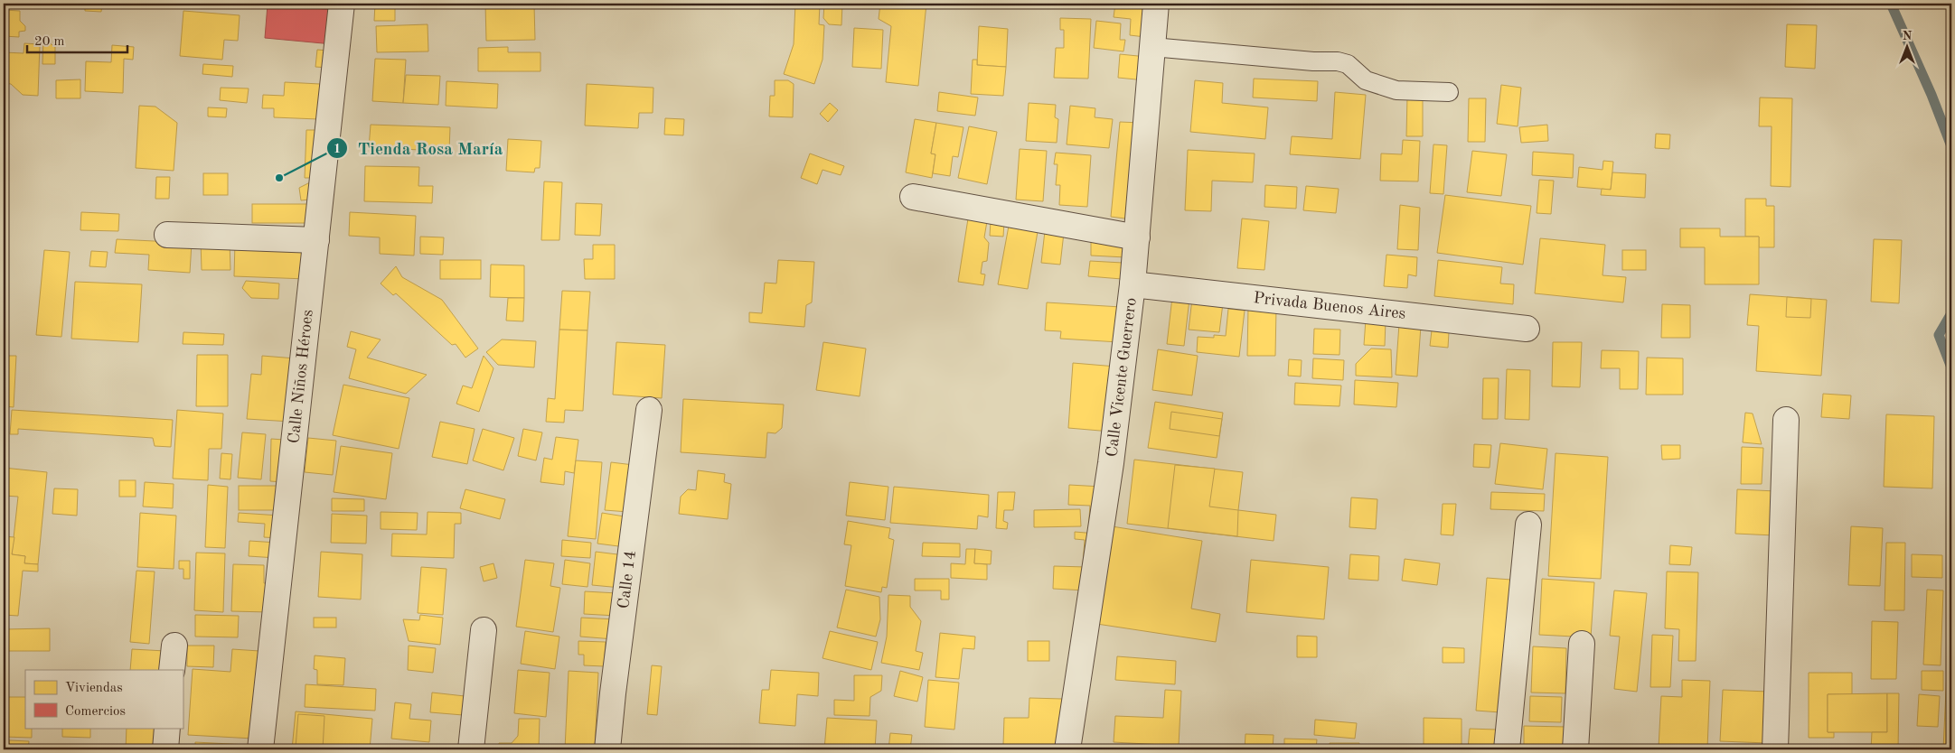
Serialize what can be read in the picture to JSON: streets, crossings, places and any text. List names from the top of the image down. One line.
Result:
{"streets":{"street":["Privada Buenos Aires","Calle Niños Héroes","Calle Vicente Guerrero","Calle 14"]},"crossings":[["Privada Buenos Aires","Calle Vicente Guerrero"]],"places":["Tienda Rosa María"],"legend":["Viviendas","Comercios"],"scale_bar":"20 m","north":"top"}
